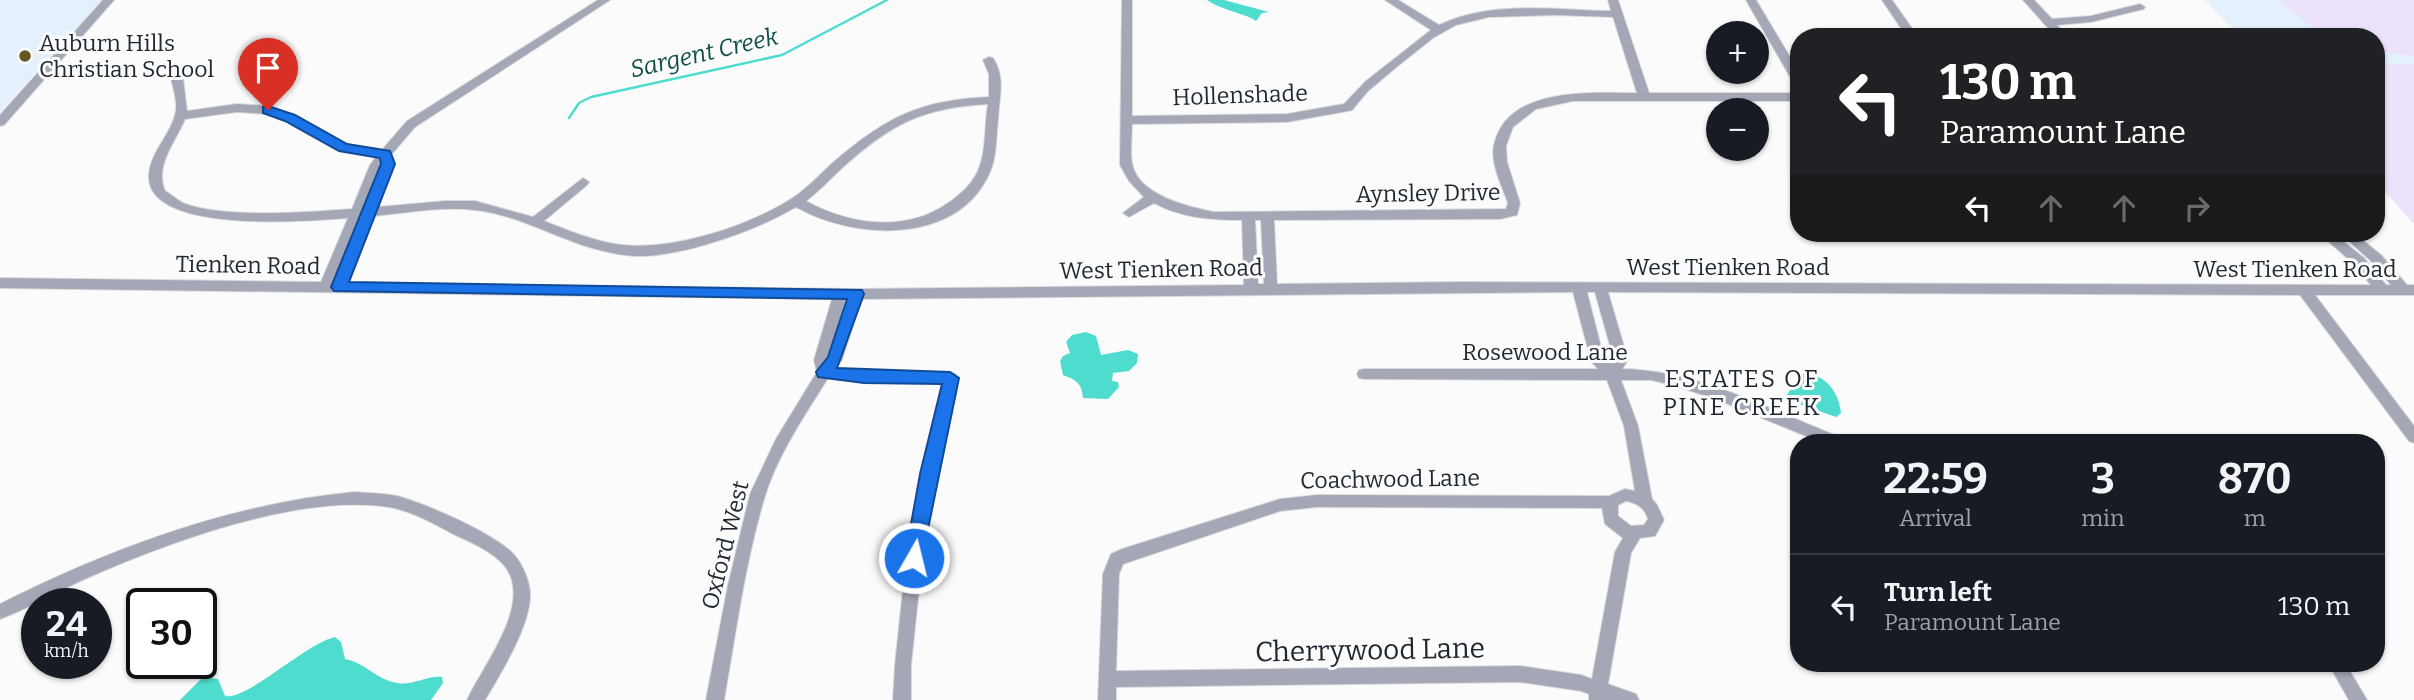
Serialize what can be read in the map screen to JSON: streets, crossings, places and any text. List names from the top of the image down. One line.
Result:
{"streets":{"street":["Hollenshade","Aynsley Drive","Tienken Road","West Tienken Road","Rosewood Lane","Coachwood Lane","Oxford West","Cherrywood Lane"]},"crossings":[["Tienken Road","West Tienken Road"],["Tienken Road","Oxford West"],["Coachwood Lane","Cherrywood Lane"]],"districts":["ESTATES OF PINE CREEK"],"water":["Sargent Creek"],"places":["Auburn Hills Christian School"],"page":{"map_buttons":["+","−"],"turn":["130 m","Paramount Lane"],"eta":["22:59","Arrival","3","min","870","m"],"list":[{"name":"Turn left","note":"Paramount Lane","value":"130 m"}],"speed":"24 km/h","limit":"30"}}
